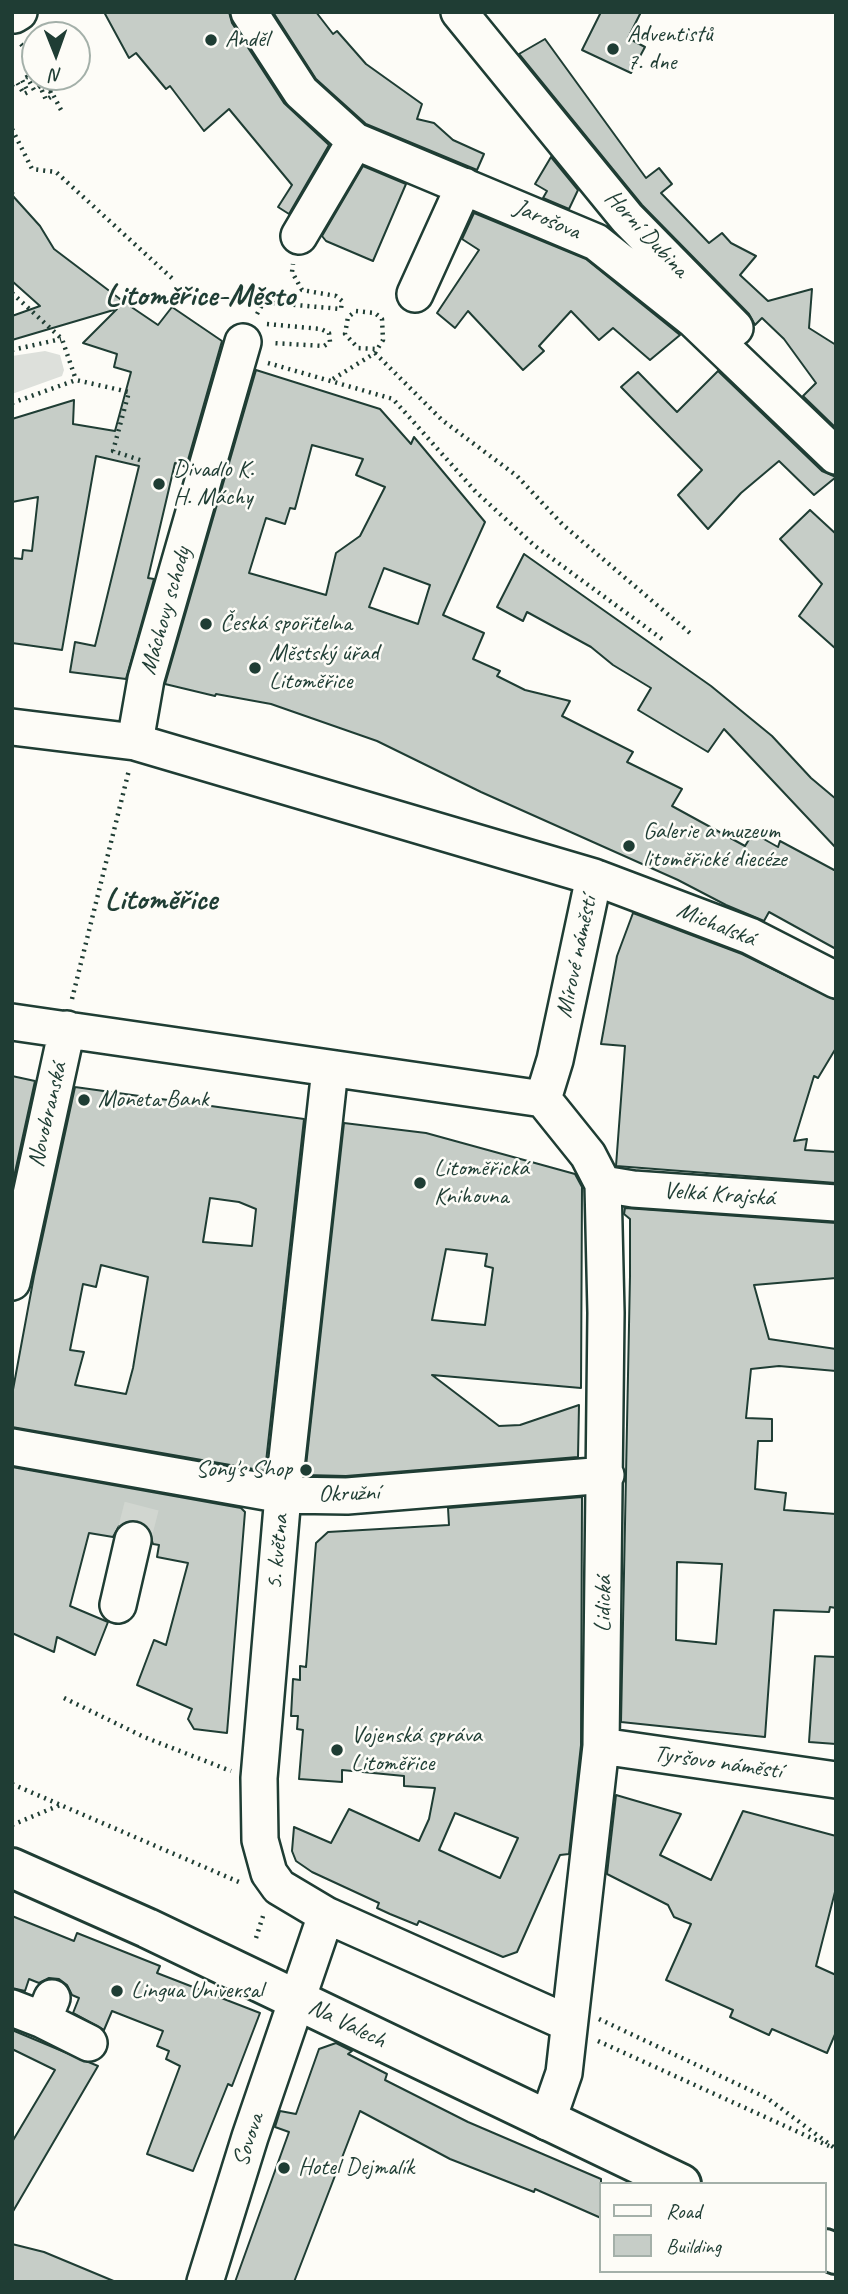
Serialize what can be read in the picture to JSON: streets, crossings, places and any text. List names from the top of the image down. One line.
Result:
{"streets":{"main road":["Na Valech"],"street":["Jarošova","Horní Dubina","Máchovy schody","Michalská","Mírové náměstí","Novobranská","Velká Krajská","Okružní","5. května","Lidická","Tyršovo náměstí","Sovova"]},"crossings":[["Jarošova","Horní Dubina"],["Máchovy schody","Mírové náměstí"],["Michalská","Mírové náměstí"],["Mírové náměstí","Lidická"],["Velká Krajská","Lidická"],["Okružní","5. května"],["Okružní","Lidická"],["5. května","Lidická"],["Lidická","Tyršovo náměstí"],["Lidická","Na Valech"],["Na Valech","Sovova"]],"districts":["Litoměřice-Město","Litoměřice"],"places":["Anděl","Adventistů 7. dne","Divadlo K. H. Máchy","Česká spořitelna","Městský úřad Litoměřice","Galerie a muzeum litoměřické diecéze","Moneta Bank","Litoměřická Knihovna","Sony's Shop","Vojenská správa Litoměřice","Lingua Universal","Hotel Dejmalík"],"legend":["Road","Building"],"north":"bottom"}
